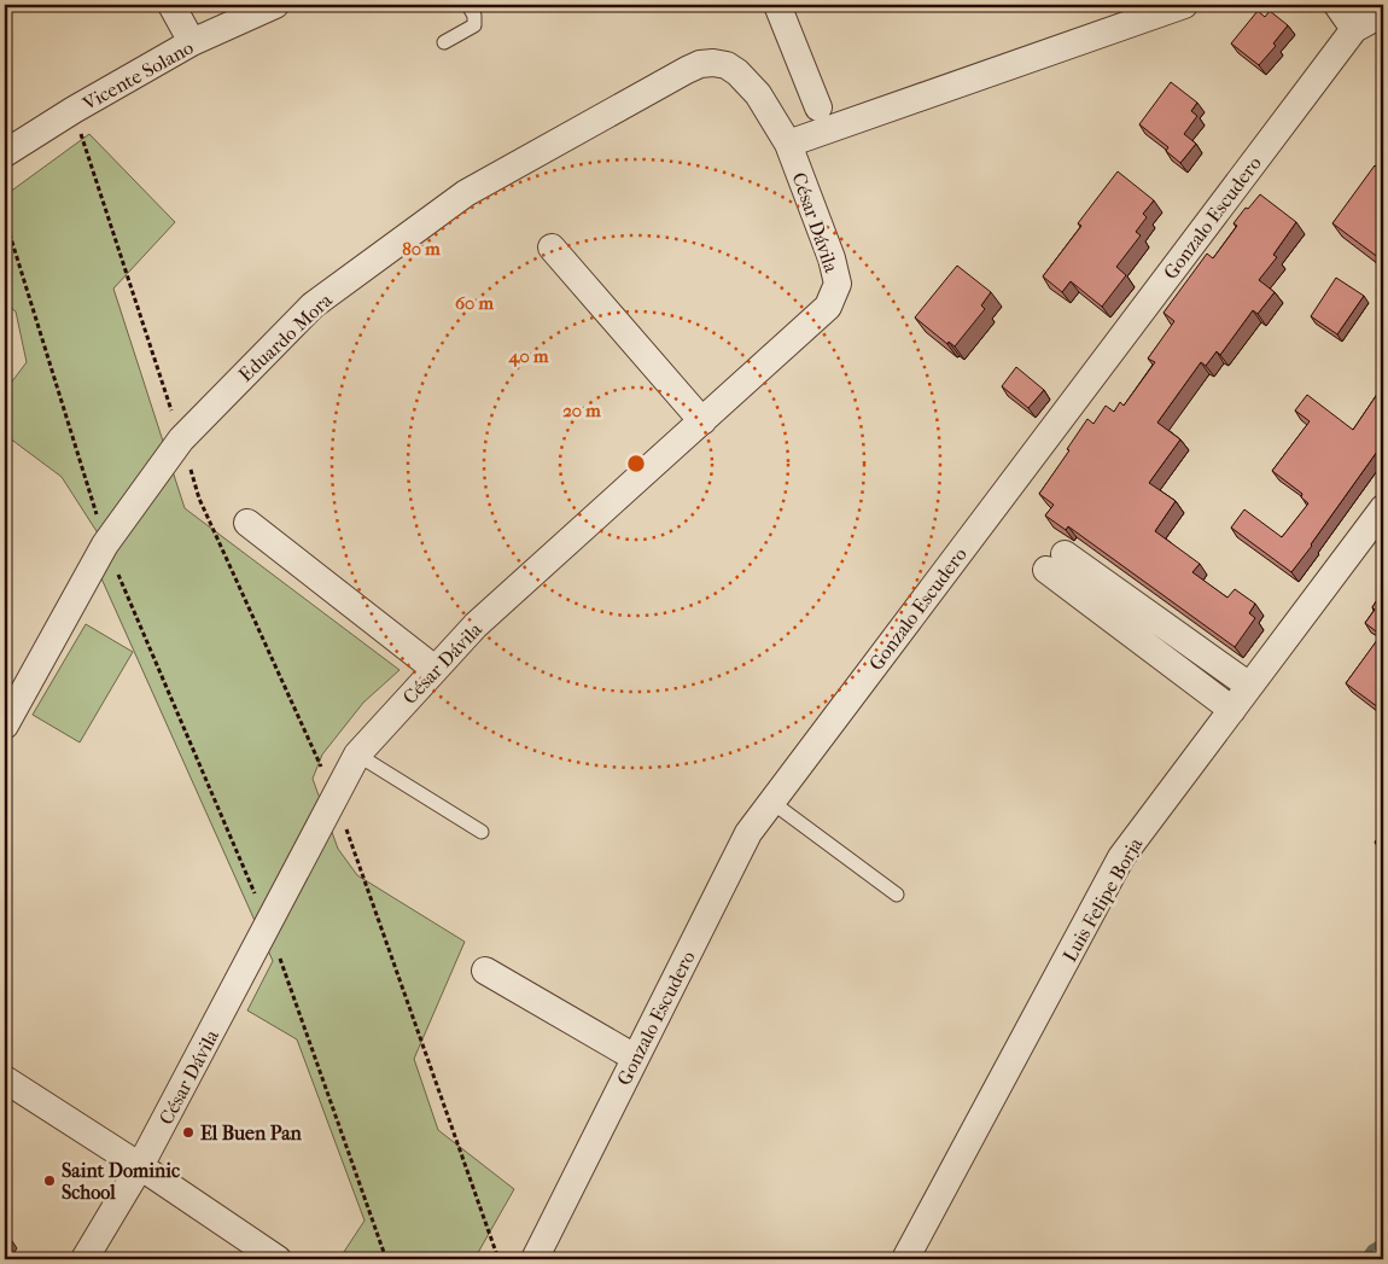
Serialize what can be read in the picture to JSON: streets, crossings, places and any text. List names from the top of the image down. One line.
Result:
{"streets":{"street":["Vicente Solano","Gonzalo Escudero","César Dávila","Eduardo Mora","Luis Felipe Borja"]},"crossings":[["César Dávila","Eduardo Mora"]],"places":["El Buen Pan","Saint Dominic School"],"rings":["80 m","60 m","40 m","20 m"]}
